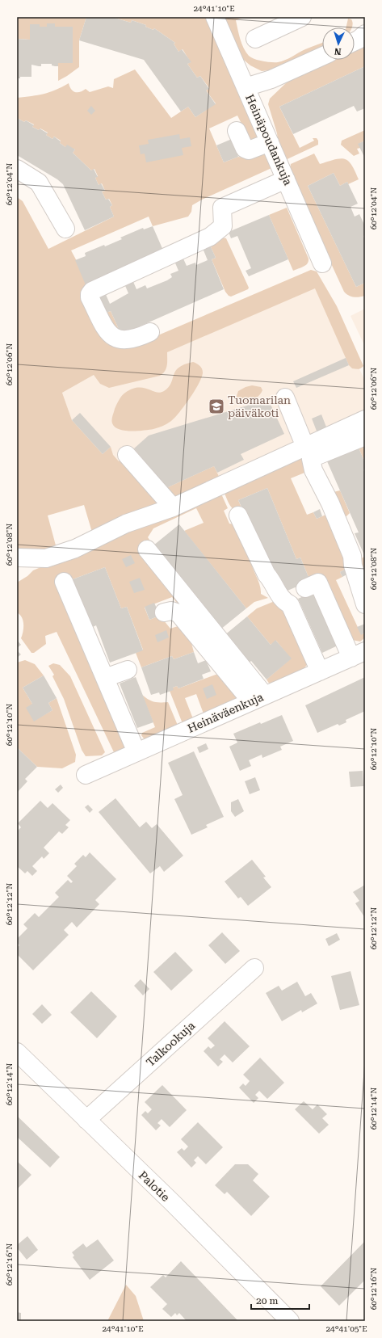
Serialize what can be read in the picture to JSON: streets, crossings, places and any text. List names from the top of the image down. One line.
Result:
{"streets":{"street":["Heinäpoudankuja","Heinäväenkuja","Talkookuja","Palotie"]},"crossings":[["Talkookuja","Palotie"]],"places":{"school or university":["Tuomarilan päiväkoti"]},"scale_bar":"20 m","north":"bottom","coordinates":["24°41'10\"E","60°12'04\"N","60°12'06\"N","60°12'08\"N","60°12'10\"N","60°12'12\"N","60°12'14\"N","60°12'16\"N","24°41'05\"E"]}
